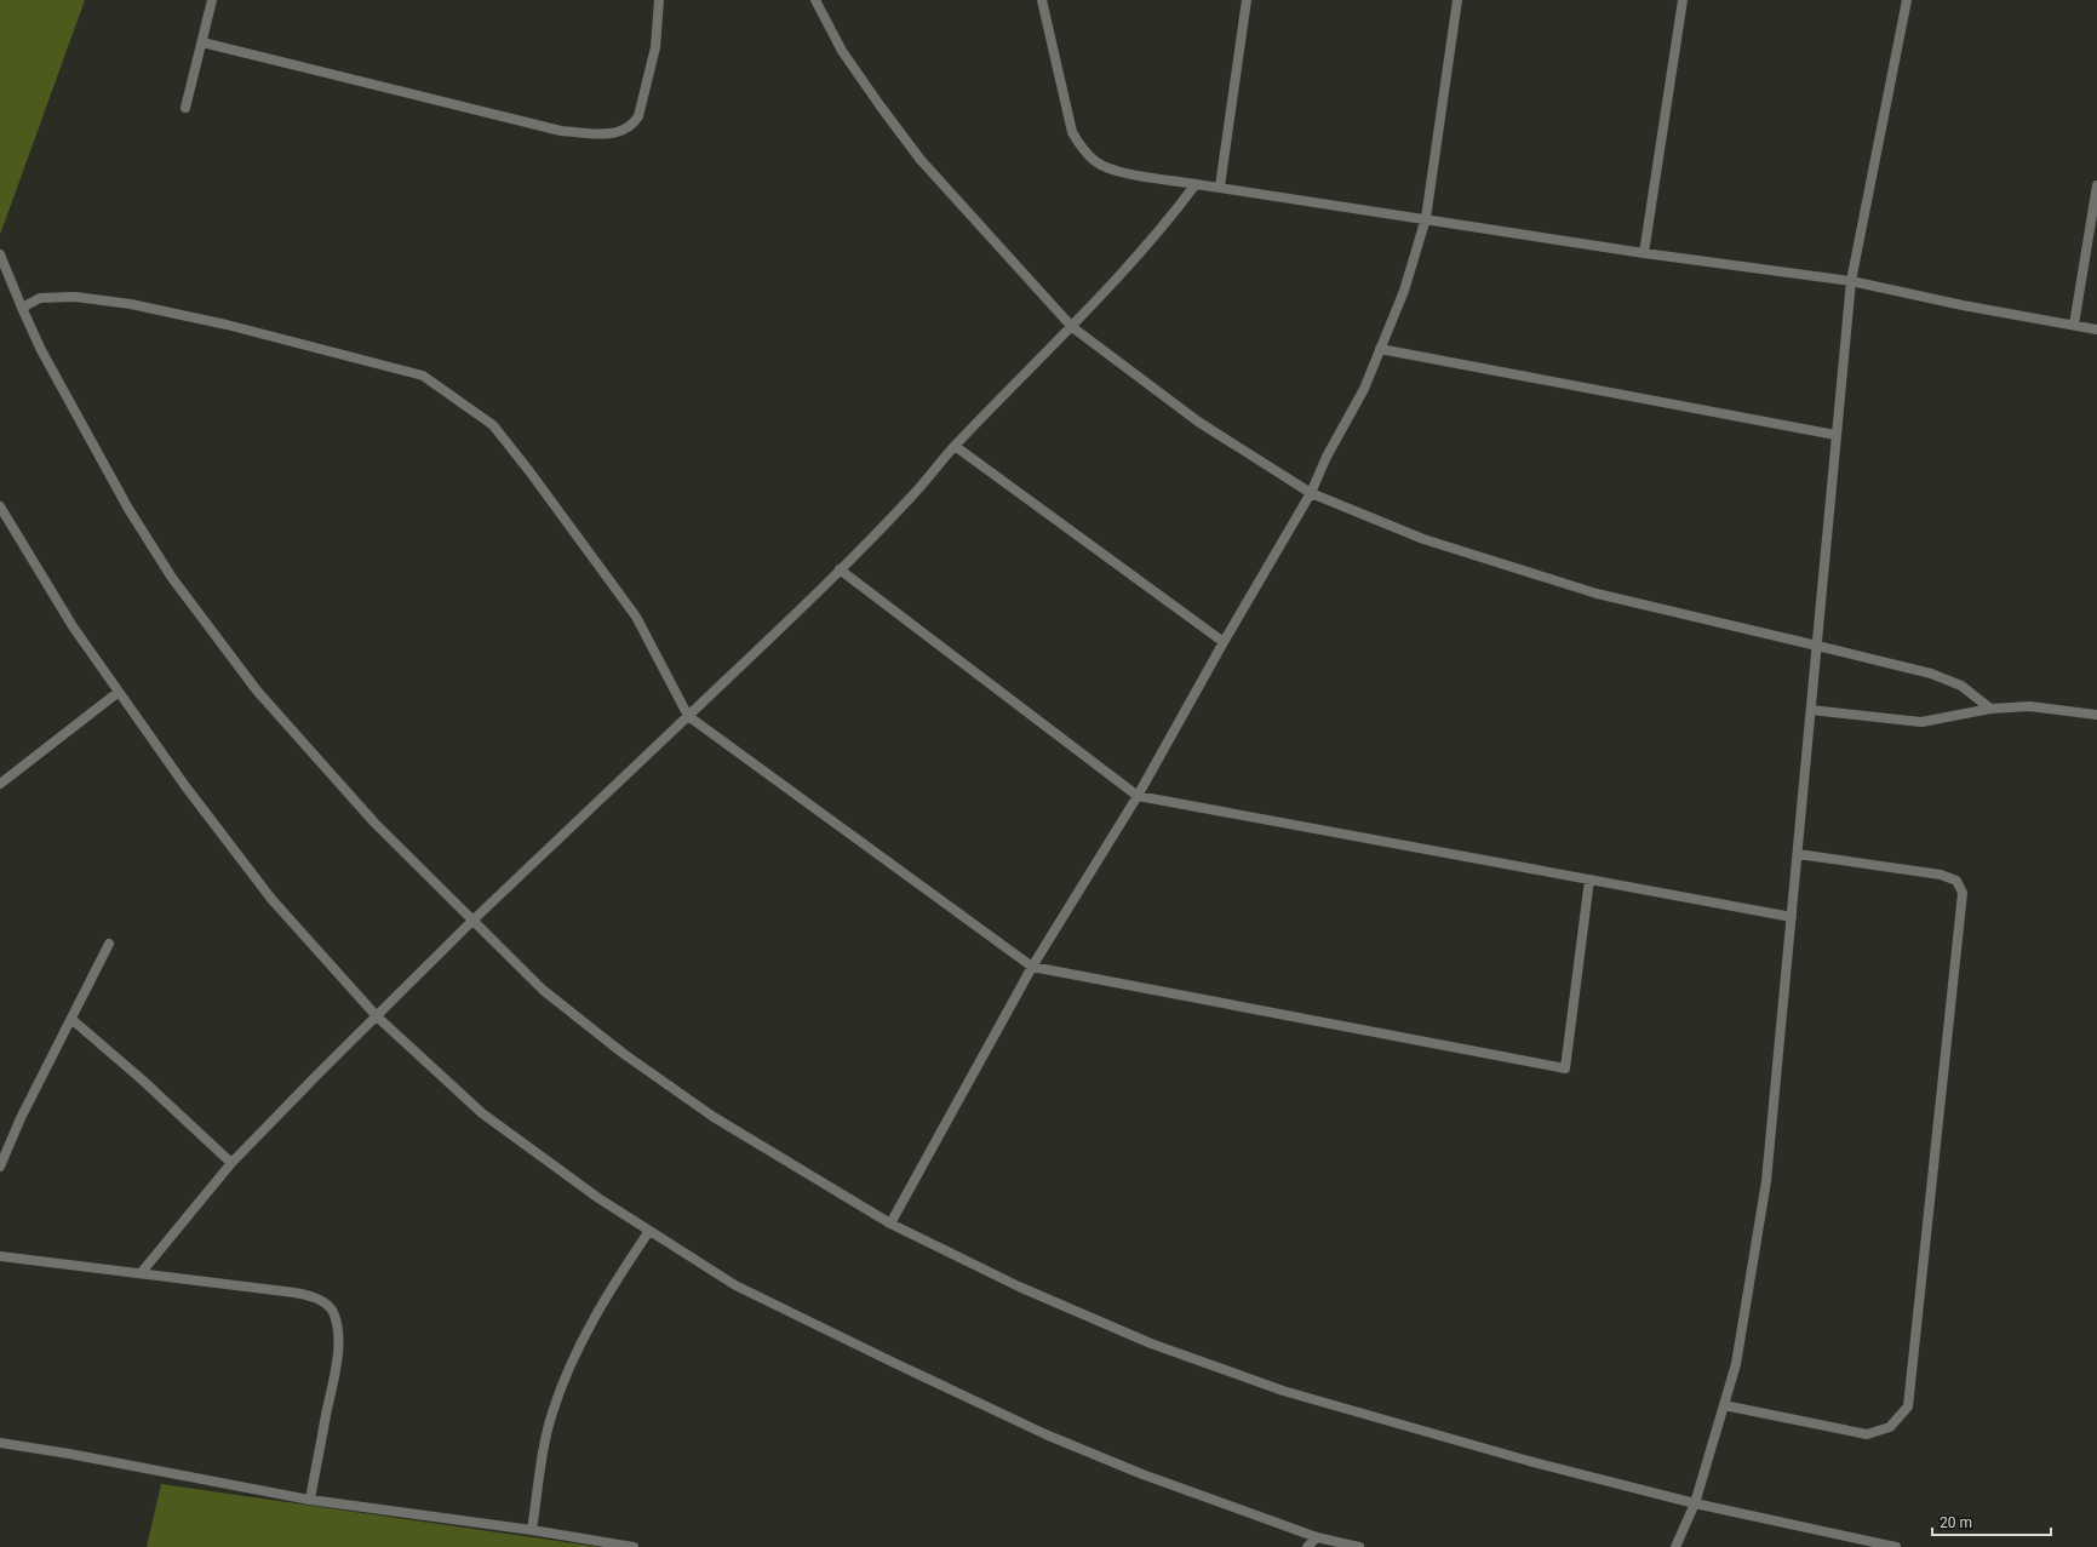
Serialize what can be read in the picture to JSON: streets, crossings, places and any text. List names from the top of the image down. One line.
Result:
{"scale_bar":"20 m"}
